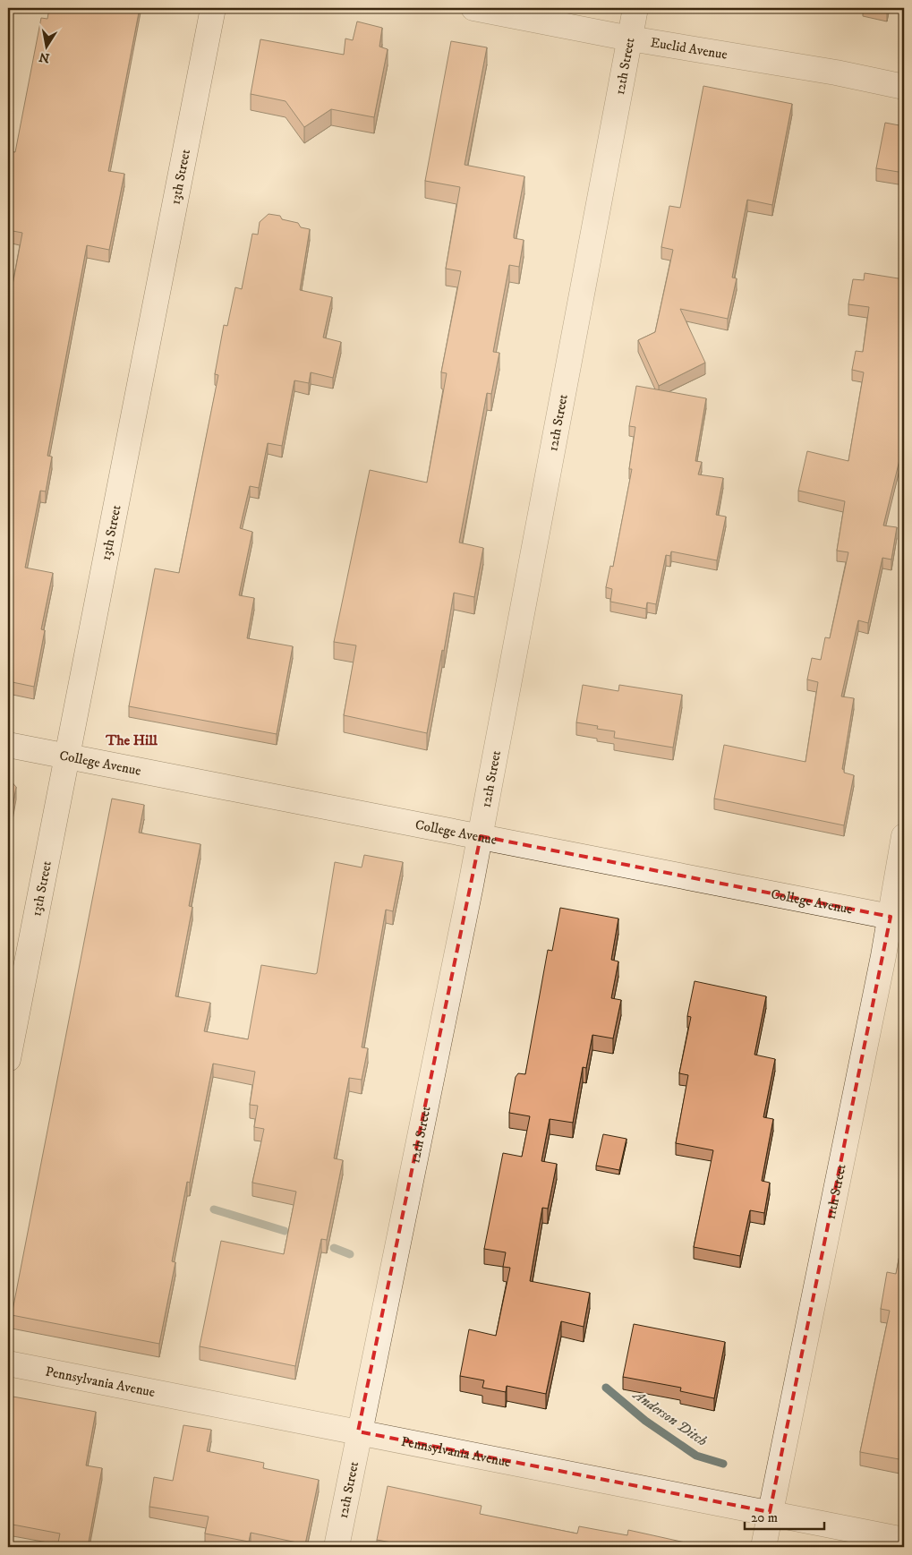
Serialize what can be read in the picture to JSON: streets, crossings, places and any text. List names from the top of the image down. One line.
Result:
{"streets":{"street":["Euclid Avenue","12th Street","13th Street","College Avenue","11th Street","Pennsylvania Avenue"]},"crossings":[["Euclid Avenue","12th Street"],["12th Street","College Avenue"],["12th Street","Pennsylvania Avenue"],["13th Street","College Avenue"],["College Avenue","11th Street"],["11th Street","Pennsylvania Avenue"]],"districts":["The Hill"],"water":["Anderson Ditch"],"scale_bar":"20 m","north":"bottom"}
